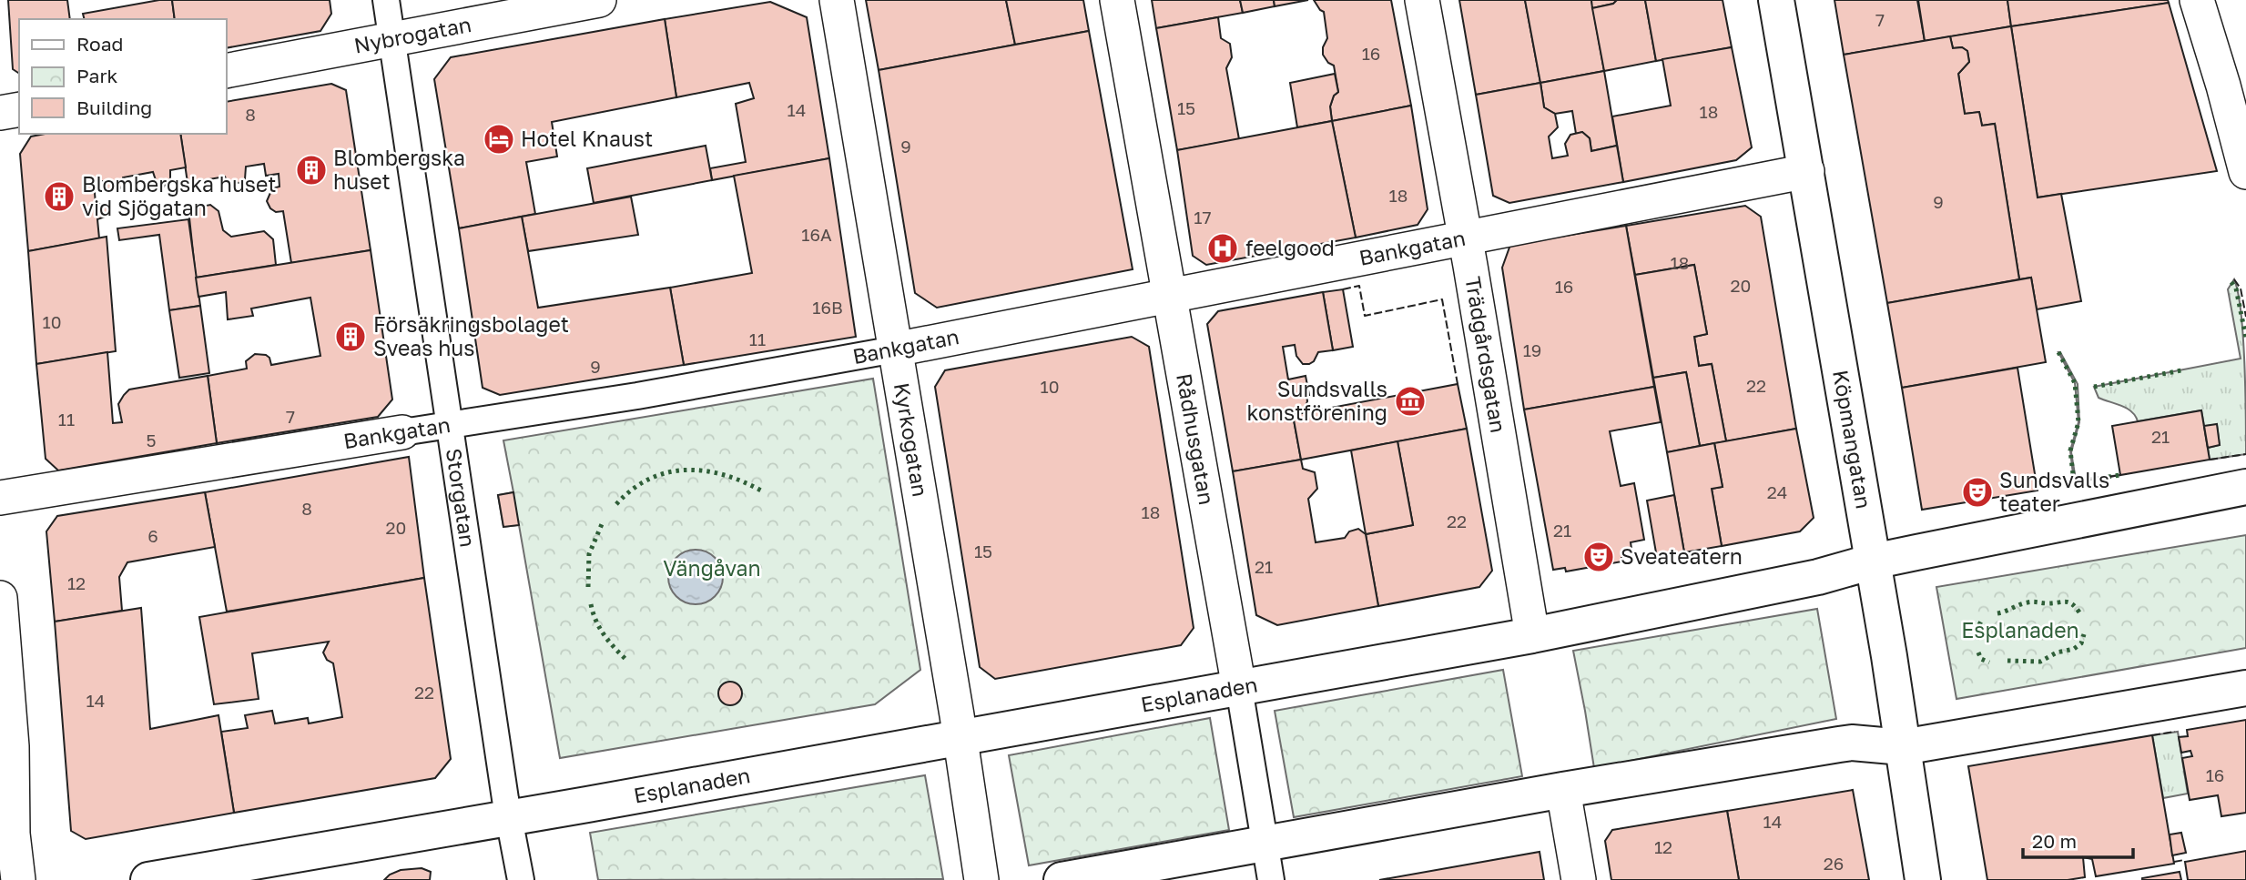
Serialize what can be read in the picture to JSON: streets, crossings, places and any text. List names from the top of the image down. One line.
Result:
{"streets":{"street":["Nybrogatan","Bankgatan","Trädgårdsgatan","Kyrkogatan","Rådhusgatan","Köpmangatan","Storgatan","Esplanaden"]},"crossings":[["Nybrogatan","Storgatan"],["Bankgatan","Trädgårdsgatan"],["Bankgatan","Kyrkogatan"],["Bankgatan","Rådhusgatan"],["Bankgatan","Köpmangatan"],["Bankgatan","Storgatan"],["Trädgårdsgatan","Esplanaden"],["Kyrkogatan","Esplanaden"],["Rådhusgatan","Esplanaden"],["Köpmangatan","Esplanaden"],["Storgatan","Esplanaden"]],"parks":["Vängåvan","Esplanaden"],"places":{"hotel":["Hotel Knaust"],"building":["Blombergska huset","Blombergska huset vid Sjögatan","Försäkringsbolaget Sveas hus"],"hospital":["feelgood"],"museum":["Sundsvalls konstförening"],"theatre":["Sundsvalls teater","Sveateatern"]},"house_numbers":["7","16","15","14","18","8","9","18","9","17","16A","18","20","16","16B","10","11","19","9","22","10","7","11","21","5","24","8","18","22","20","21","6","15","21","12","22","14","16","14","12","26"],"legend":["Road","Park","Building"],"scale_bar":"20 m"}
